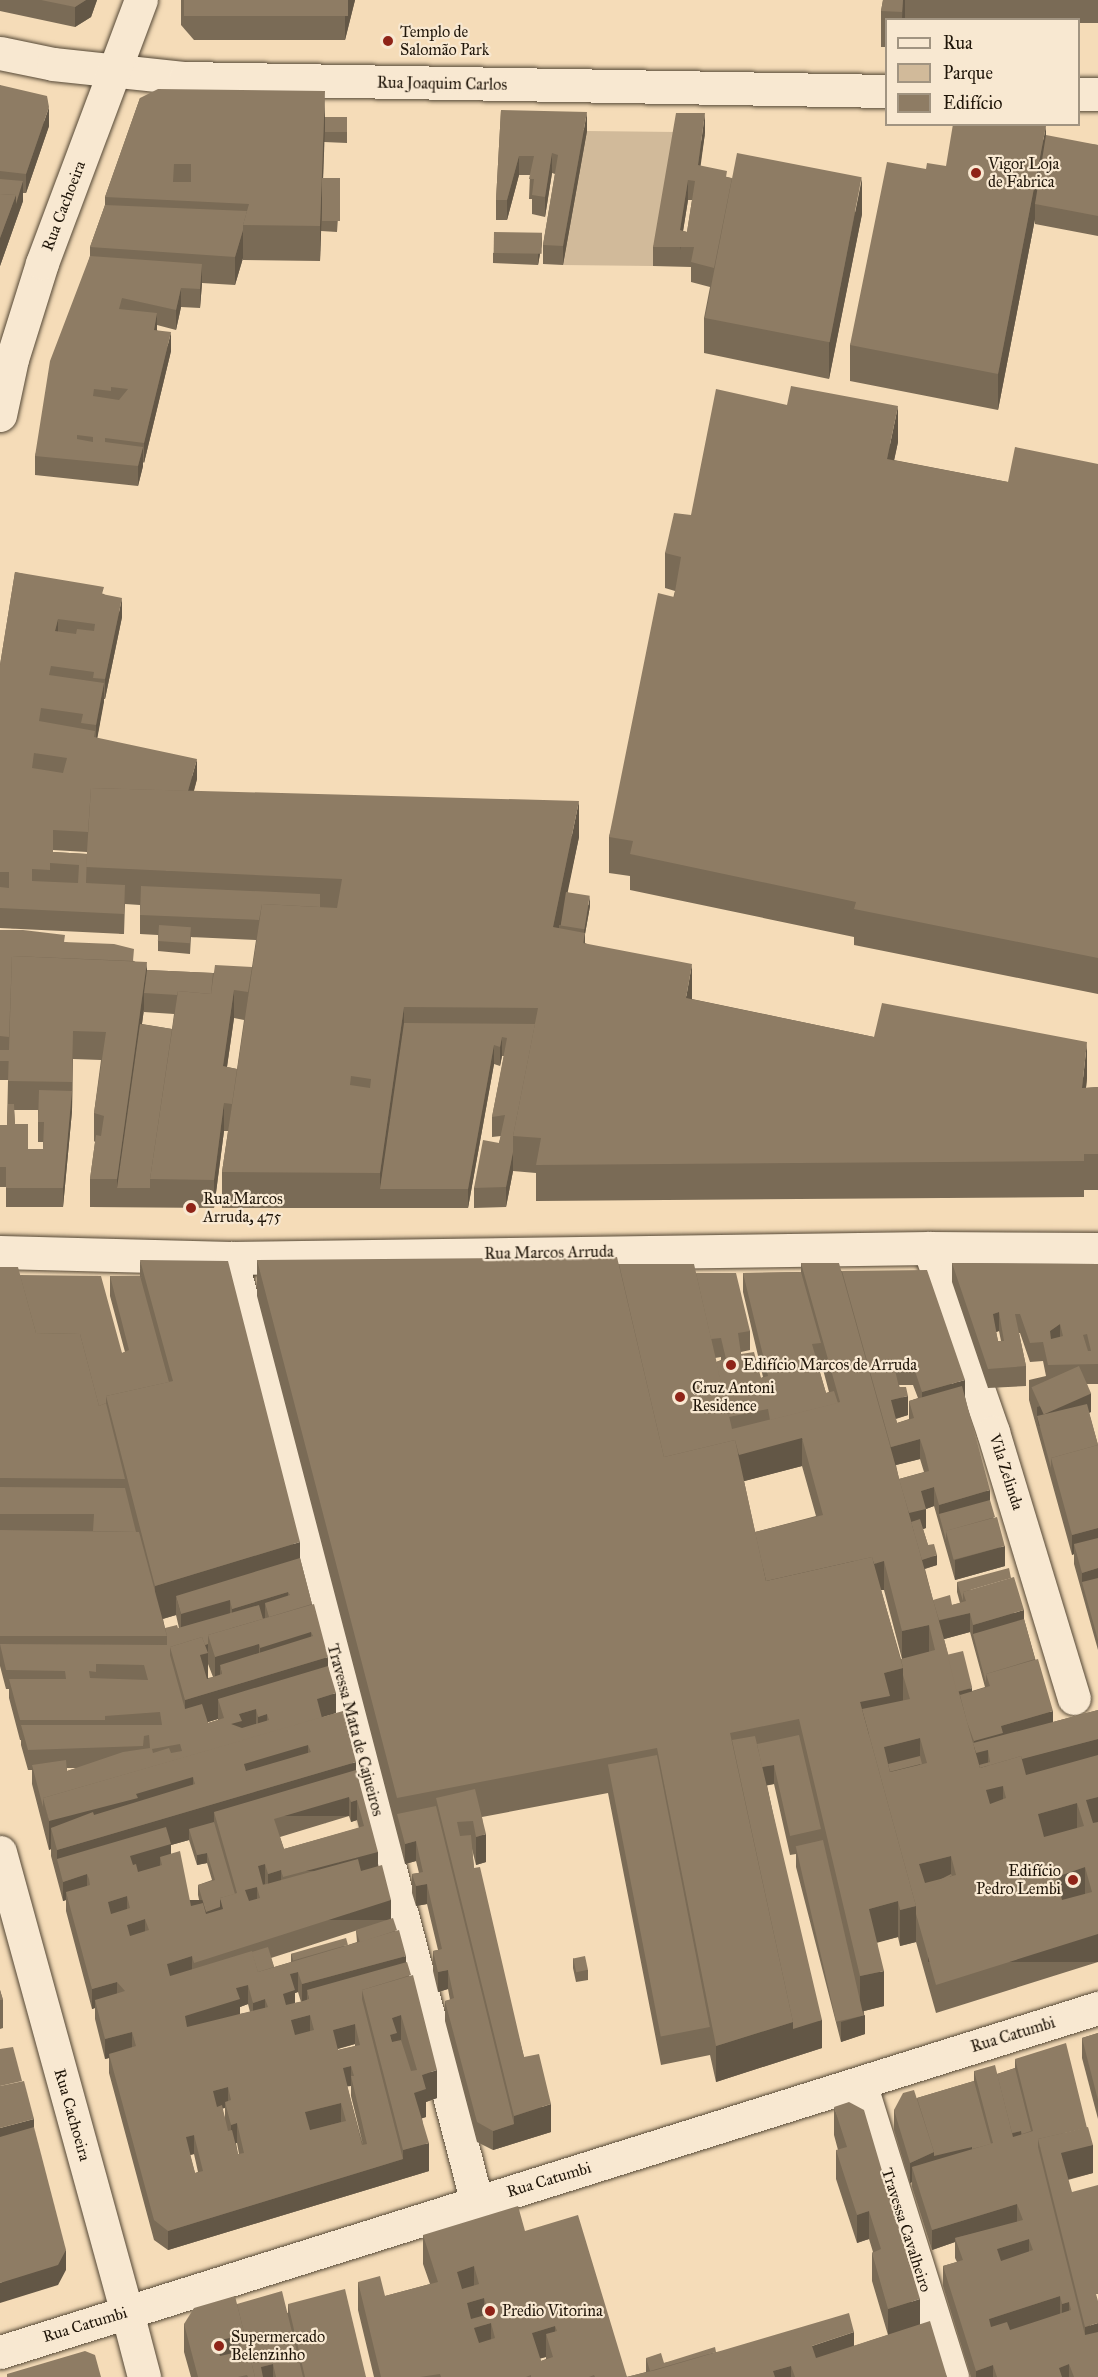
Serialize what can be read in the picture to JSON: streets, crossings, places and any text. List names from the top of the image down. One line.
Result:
{"streets":{"street":["Rua Joaquim Carlos","Rua Cachoeira","Rua Marcos Arruda","Vila Zelinda","Travessa Mata de Cajueiros","Rua Catumbi","Travessa Cavalheiro"]},"crossings":[["Rua Joaquim Carlos","Rua Cachoeira"],["Rua Cachoeira","Rua Catumbi"],["Rua Marcos Arruda","Vila Zelinda"],["Rua Marcos Arruda","Travessa Mata de Cajueiros"],["Travessa Mata de Cajueiros","Rua Catumbi"],["Rua Catumbi","Travessa Cavalheiro"]],"places":["Templo de Salomão Park","Vigor Loja de Fabrica","Rua Marcos Arruda, 475","Edifício Marcos de Arruda","Cruz Antoni Residence","Edifício Pedro Lembi","Predio Vitorina","Supermercado Belenzinho"],"legend":["Rua","Parque","Edifício"]}
